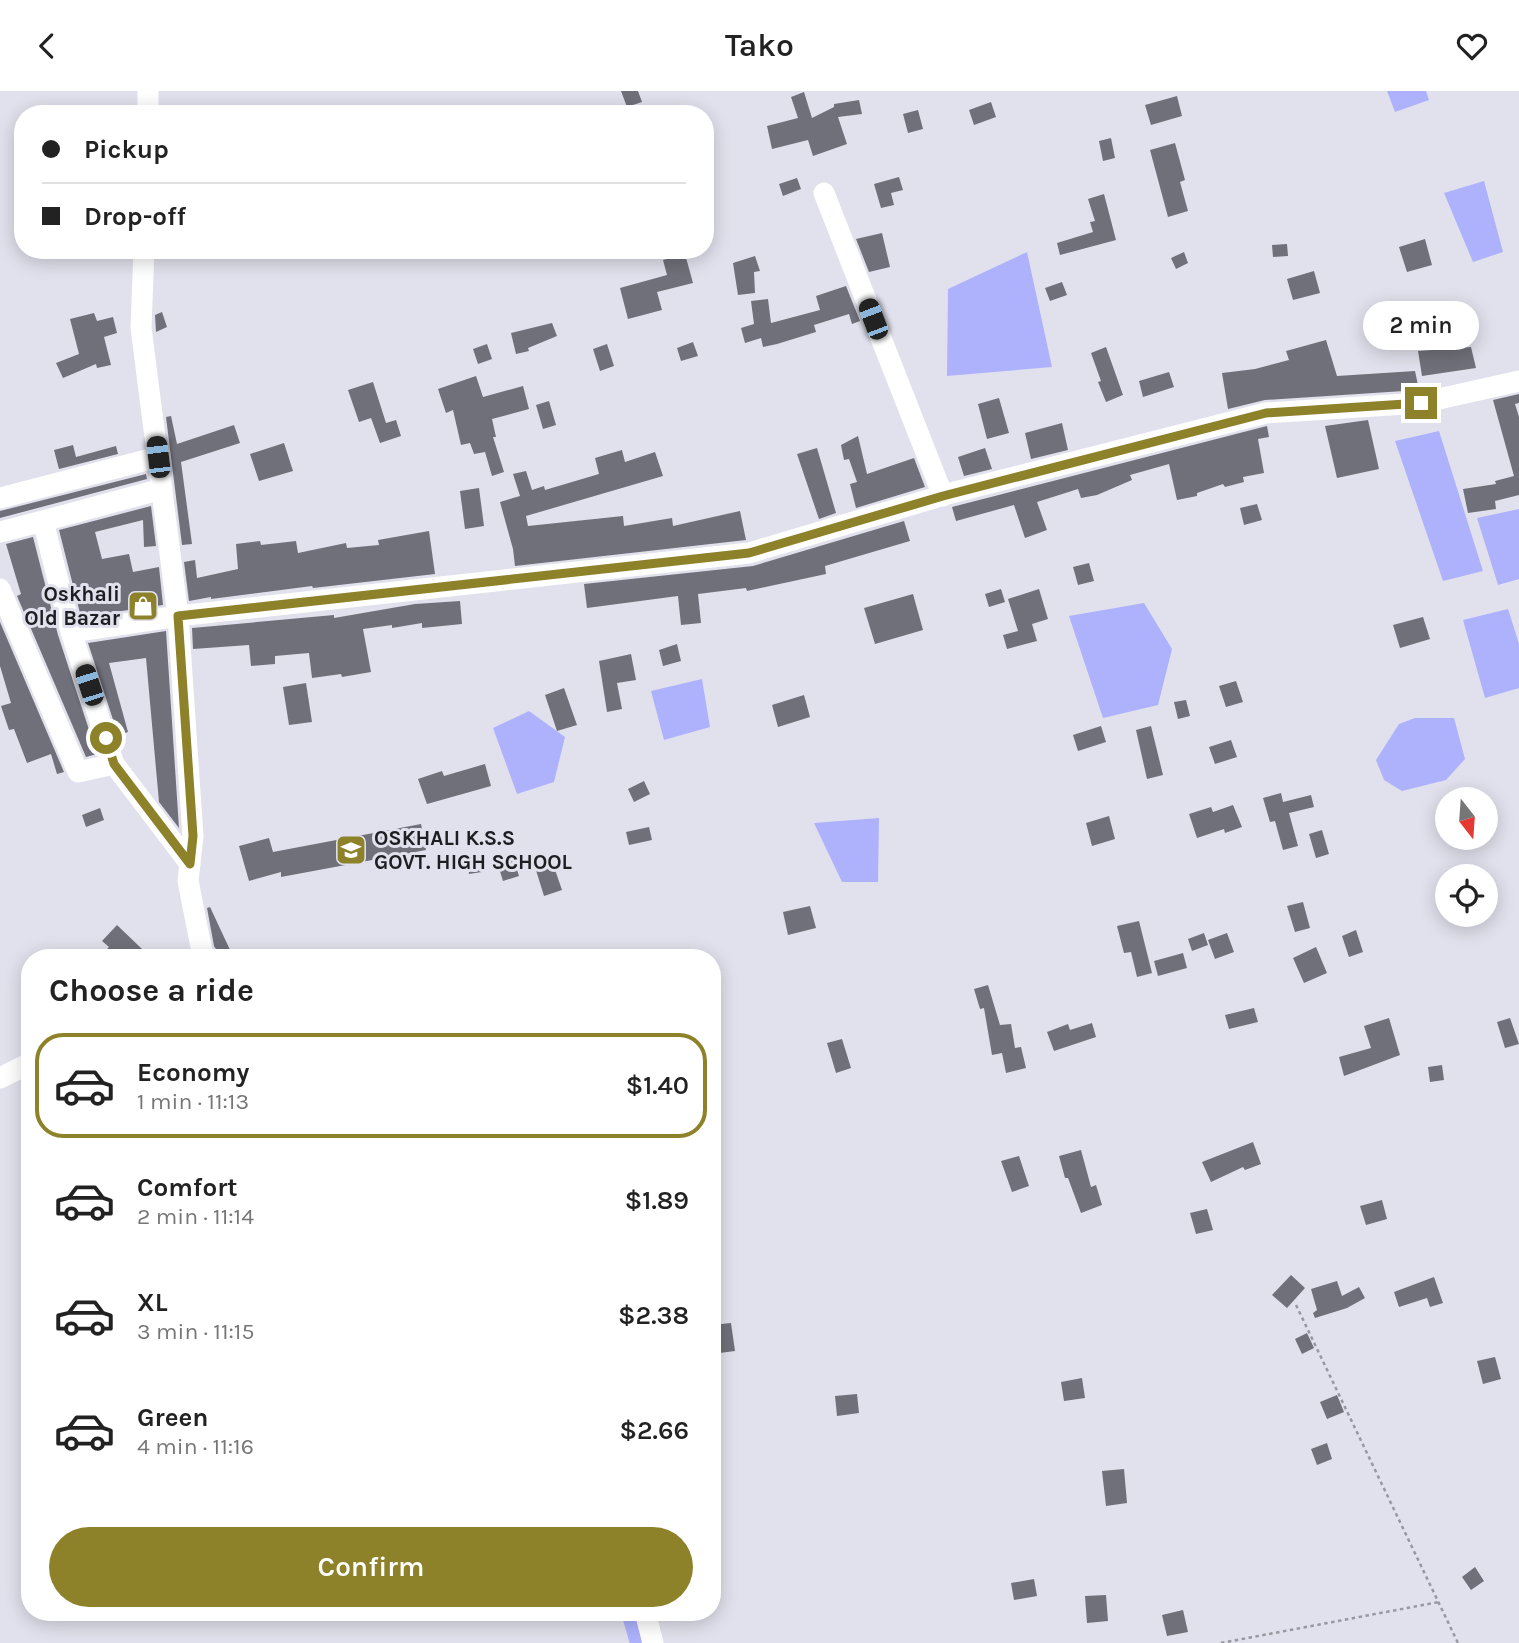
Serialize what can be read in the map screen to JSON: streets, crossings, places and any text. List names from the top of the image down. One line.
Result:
{"places":{"shop":["Oskhali Old Bazar"],"school or university":["OSKHALI K.S.S GOVT. HIGH SCHOOL"]},"north":"bottom","page":{"header":"Tako","banner":["Pickup","Drop-off"],"bubble":"2 min","heading":"Choose a ride","list":[{"name":"Economy","note":"1 min · 11:13","value":"$1.40"},{"name":"Comfort","note":"2 min · 11:14","value":"$1.89"},{"name":"XL","note":"3 min · 11:15","value":"$2.38"},{"name":"Green","note":"4 min · 11:16","value":"$2.66"}],"buttons":"Confirm"}}
